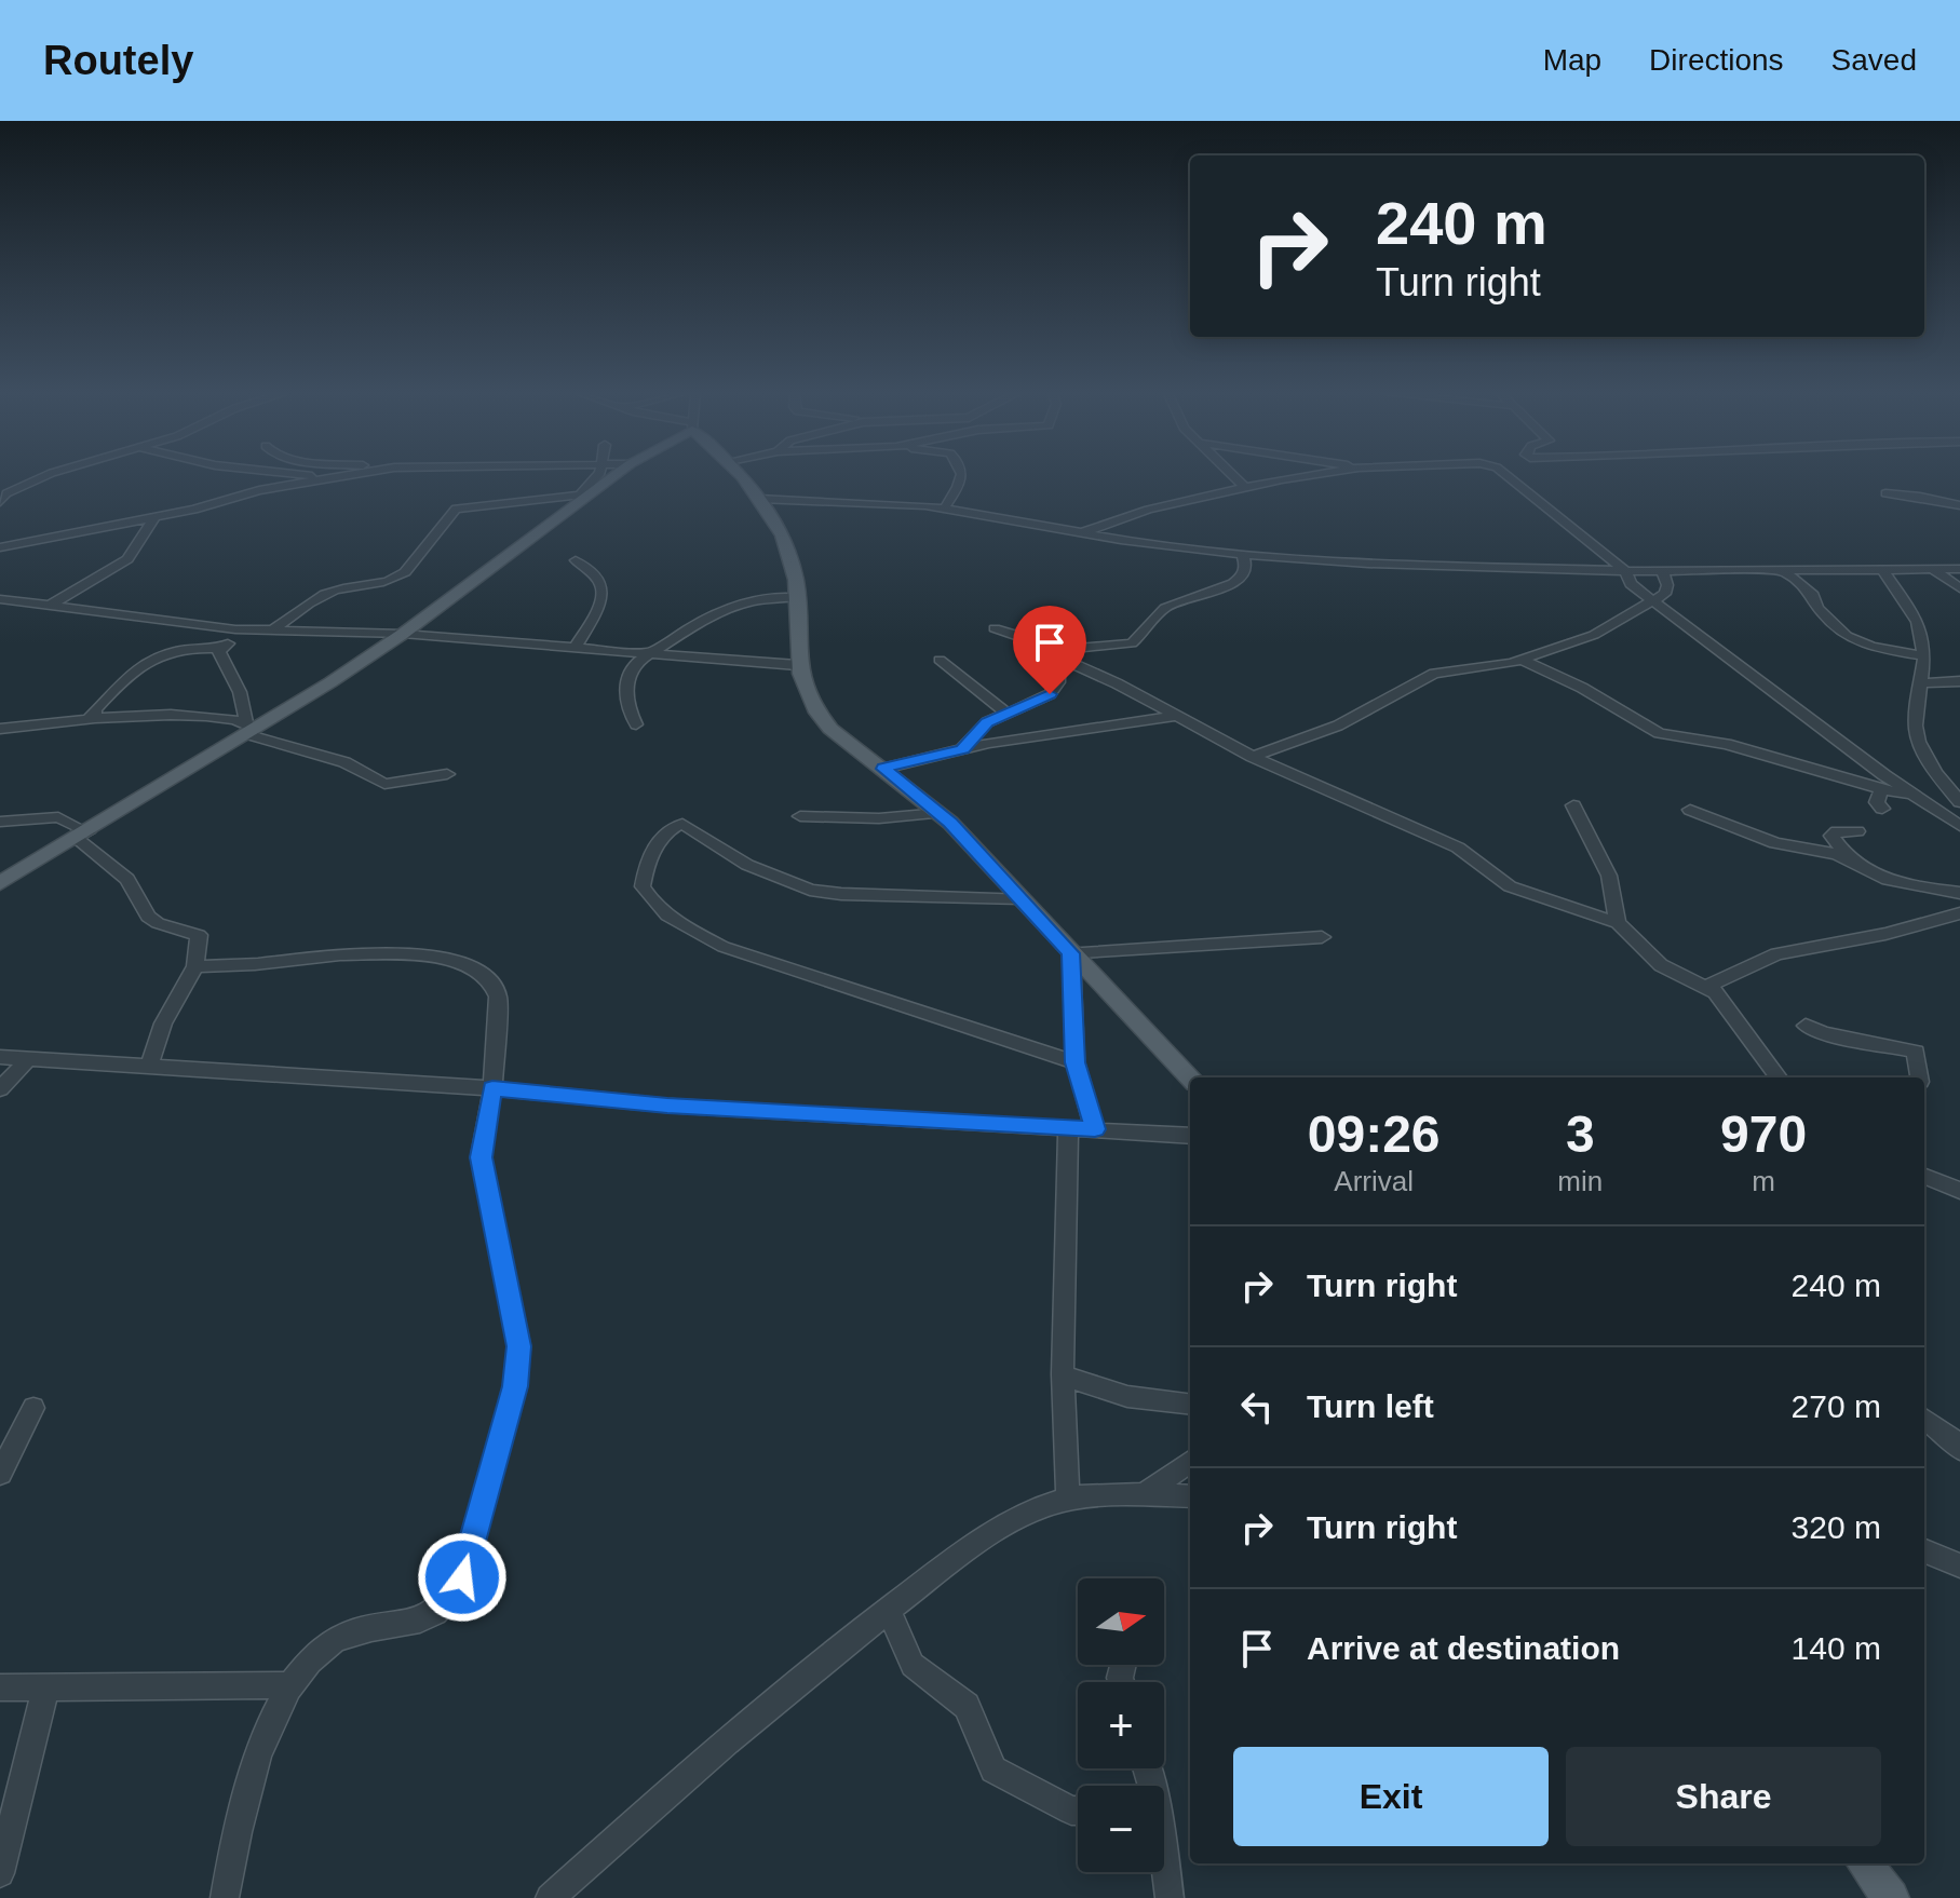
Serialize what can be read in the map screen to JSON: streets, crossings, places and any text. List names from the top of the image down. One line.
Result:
{"north":"right","page":{"header":"Routely","nav":["Map","Directions","Saved"],"turn":["240 m","Turn right"],"eta":["09:26","Arrival","3","min","970","m"],"list":[{"name":"Turn right","value":"240 m"},{"name":"Turn left","value":"270 m"},{"name":"Turn right","value":"320 m"},{"name":"Arrive at destination","value":"140 m"}],"map_buttons":["+","−"],"buttons":["Exit","Share"]}}
